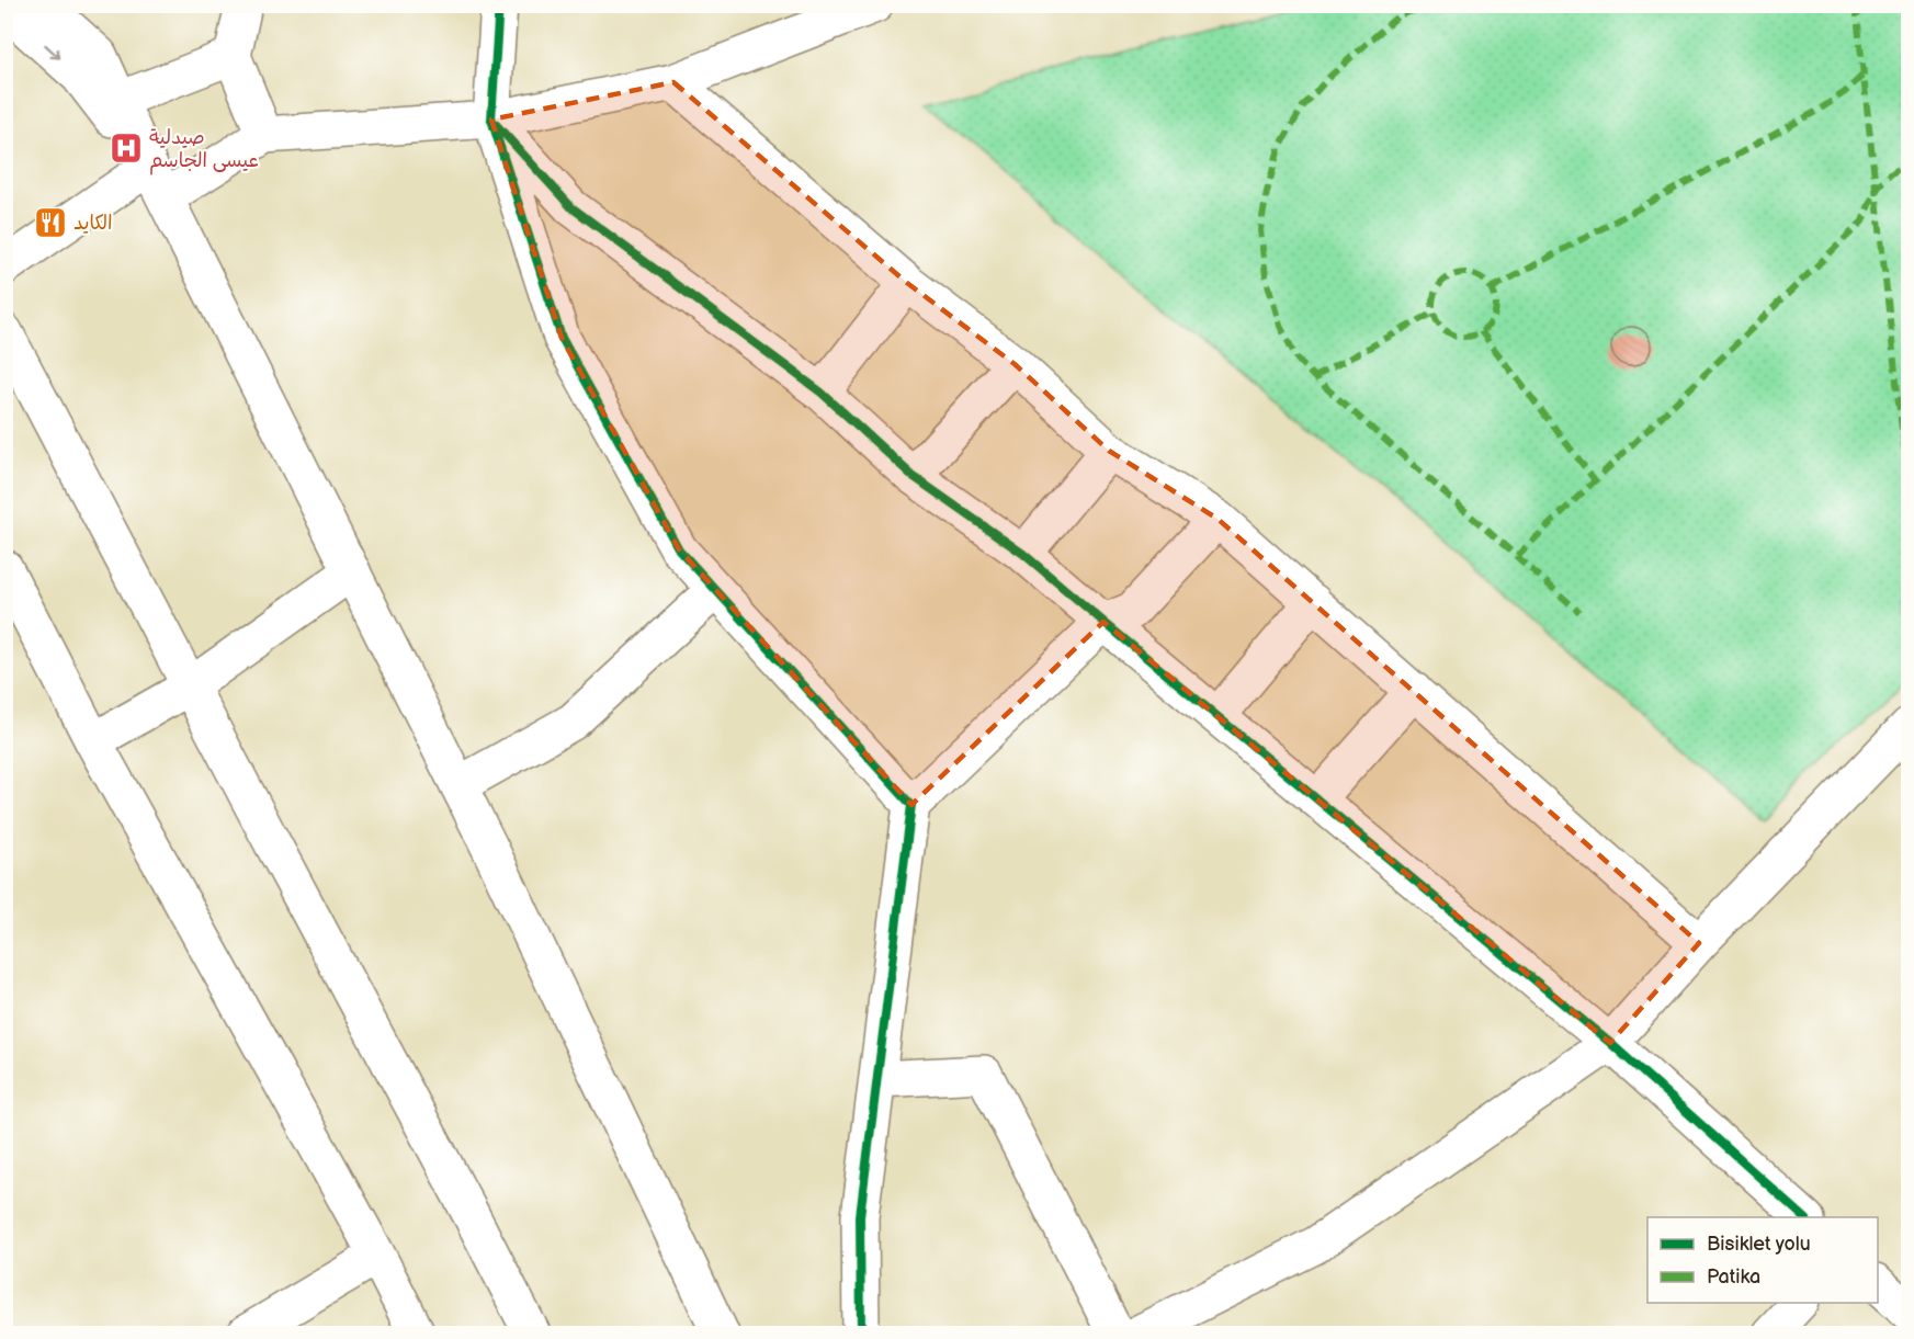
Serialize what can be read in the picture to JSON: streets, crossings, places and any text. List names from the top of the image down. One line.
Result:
{"places":{"hospital":["صيدلية عيسى الجاسم"],"restaurant":["الكايد"]},"legend":["Bisiklet yolu","Patika"]}
